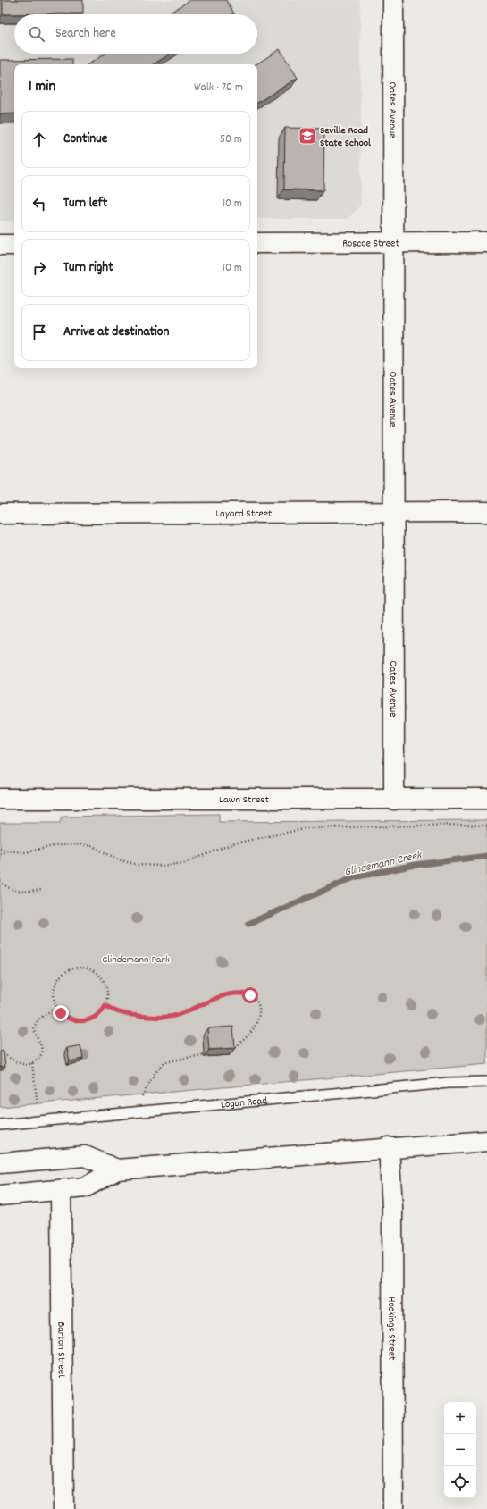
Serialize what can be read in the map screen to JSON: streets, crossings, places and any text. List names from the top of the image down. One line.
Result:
{"streets":{"street":["Oates Avenue","Roscoe Street","Layard Street","Lawn Street","Hockings Street","Barton Street"],"lane":["Logan Road"]},"crossings":[["Oates Avenue","Roscoe Street"],["Oates Avenue","Layard Street"],["Oates Avenue","Lawn Street"]],"water":["Glindemann Creek"],"parks":["Glindemann Park"],"places":{"school or university":["Seville Road State School"]},"page":{"search":"Search here","heading":["1 min","Walk · 70 m"],"list":[["Continue","50 m"],["Turn left","10 m"],["Turn right","10 m"],"Arrive at destination"],"map_buttons":["+","−"]}}
